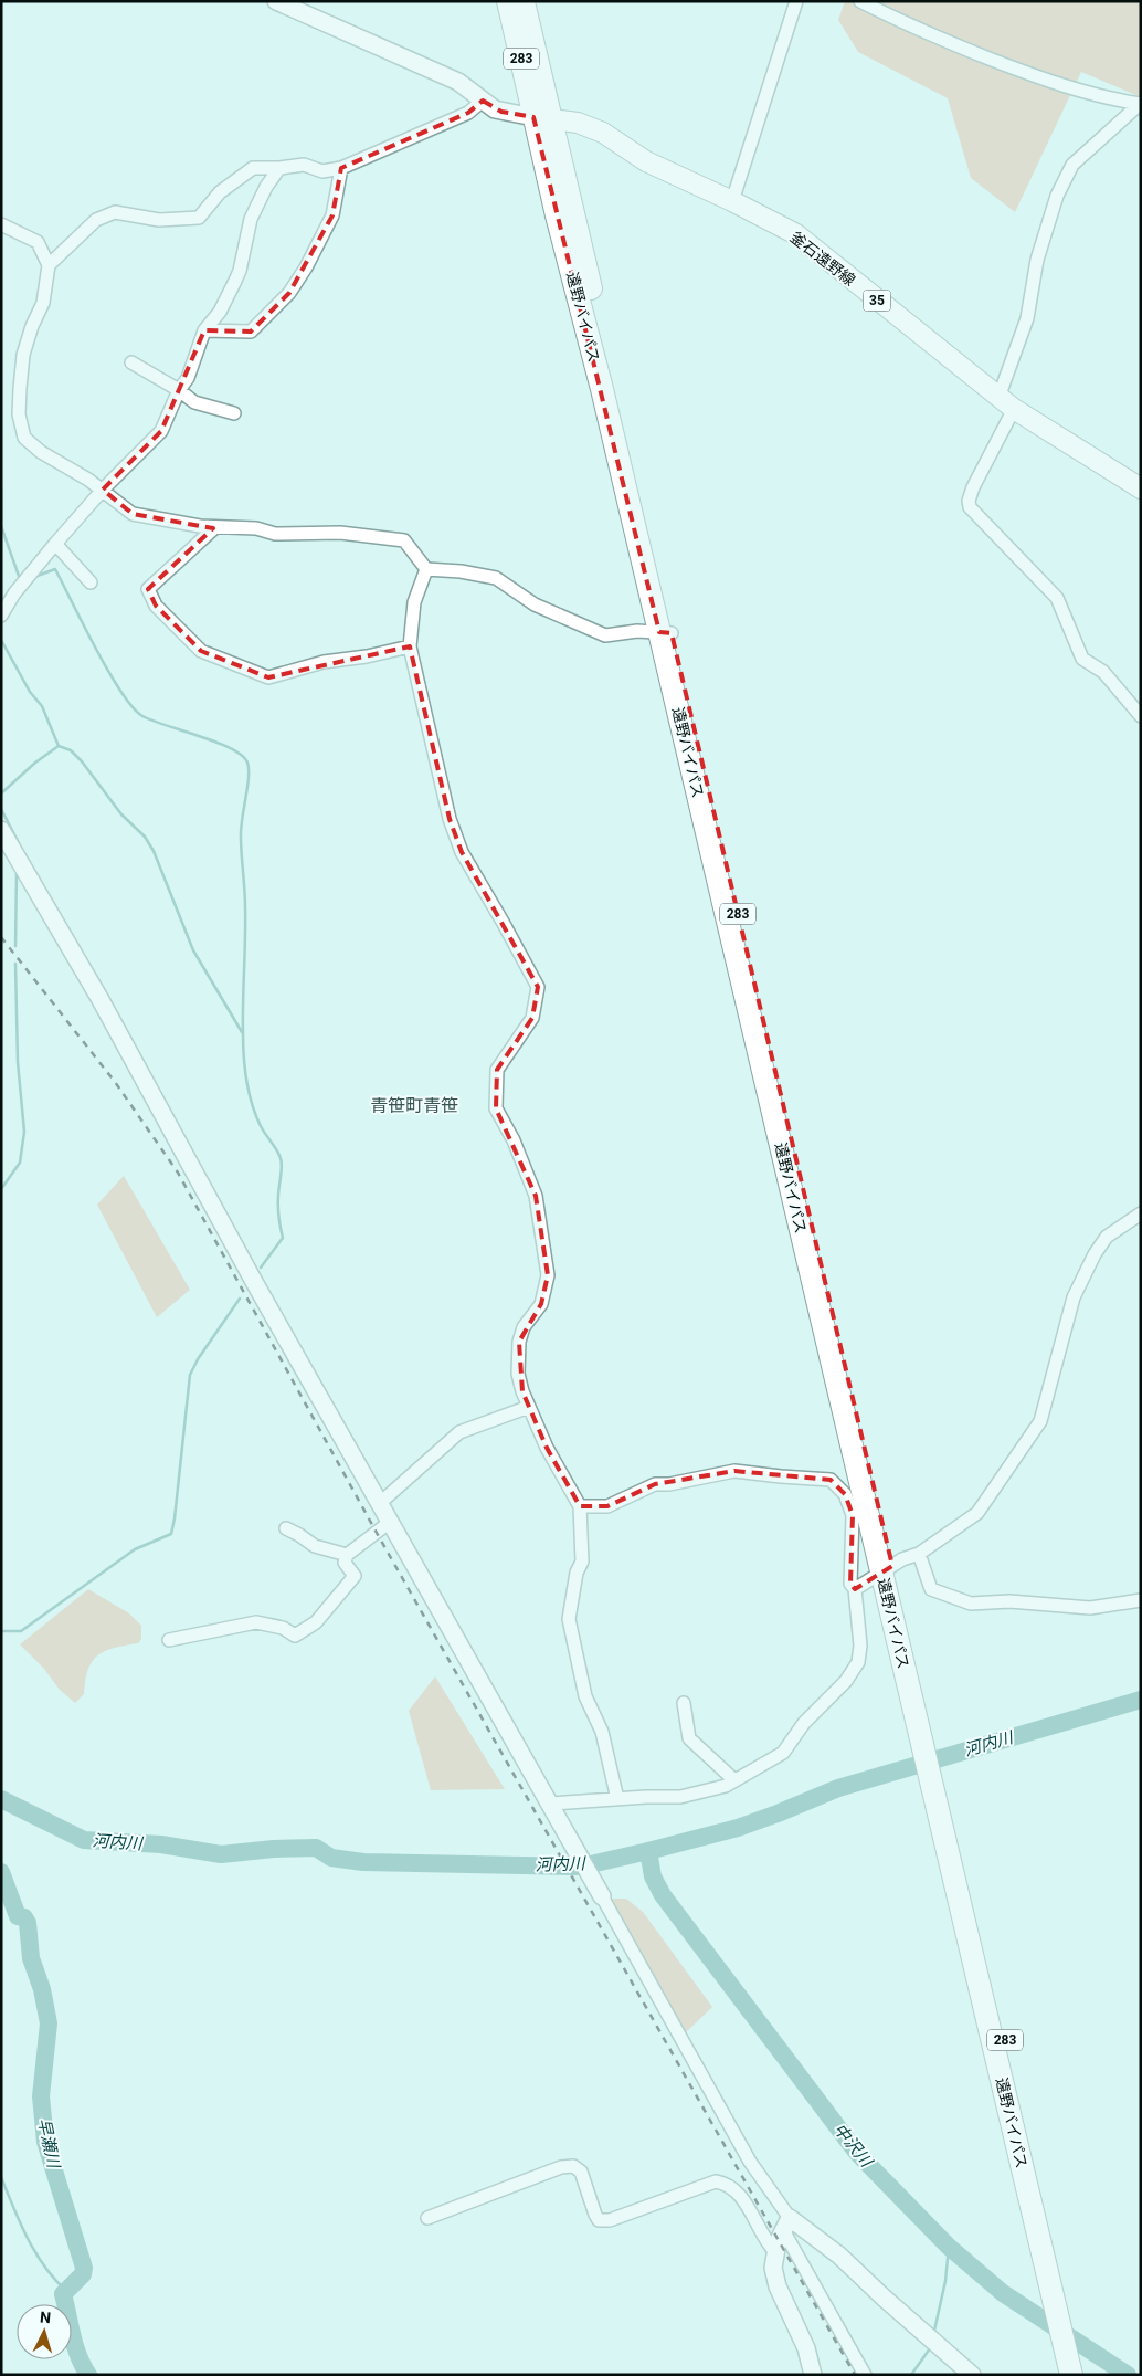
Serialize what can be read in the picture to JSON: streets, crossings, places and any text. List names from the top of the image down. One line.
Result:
{"streets":{"highway":["283","遠野バイパス"],"main road":["釜石遠野線","35"]},"crossings":[["釜石遠野線","遠野バイパス"]],"districts":["青笹町青笹"],"water":["河内川","早瀬川","中沢川"],"north":"top"}
